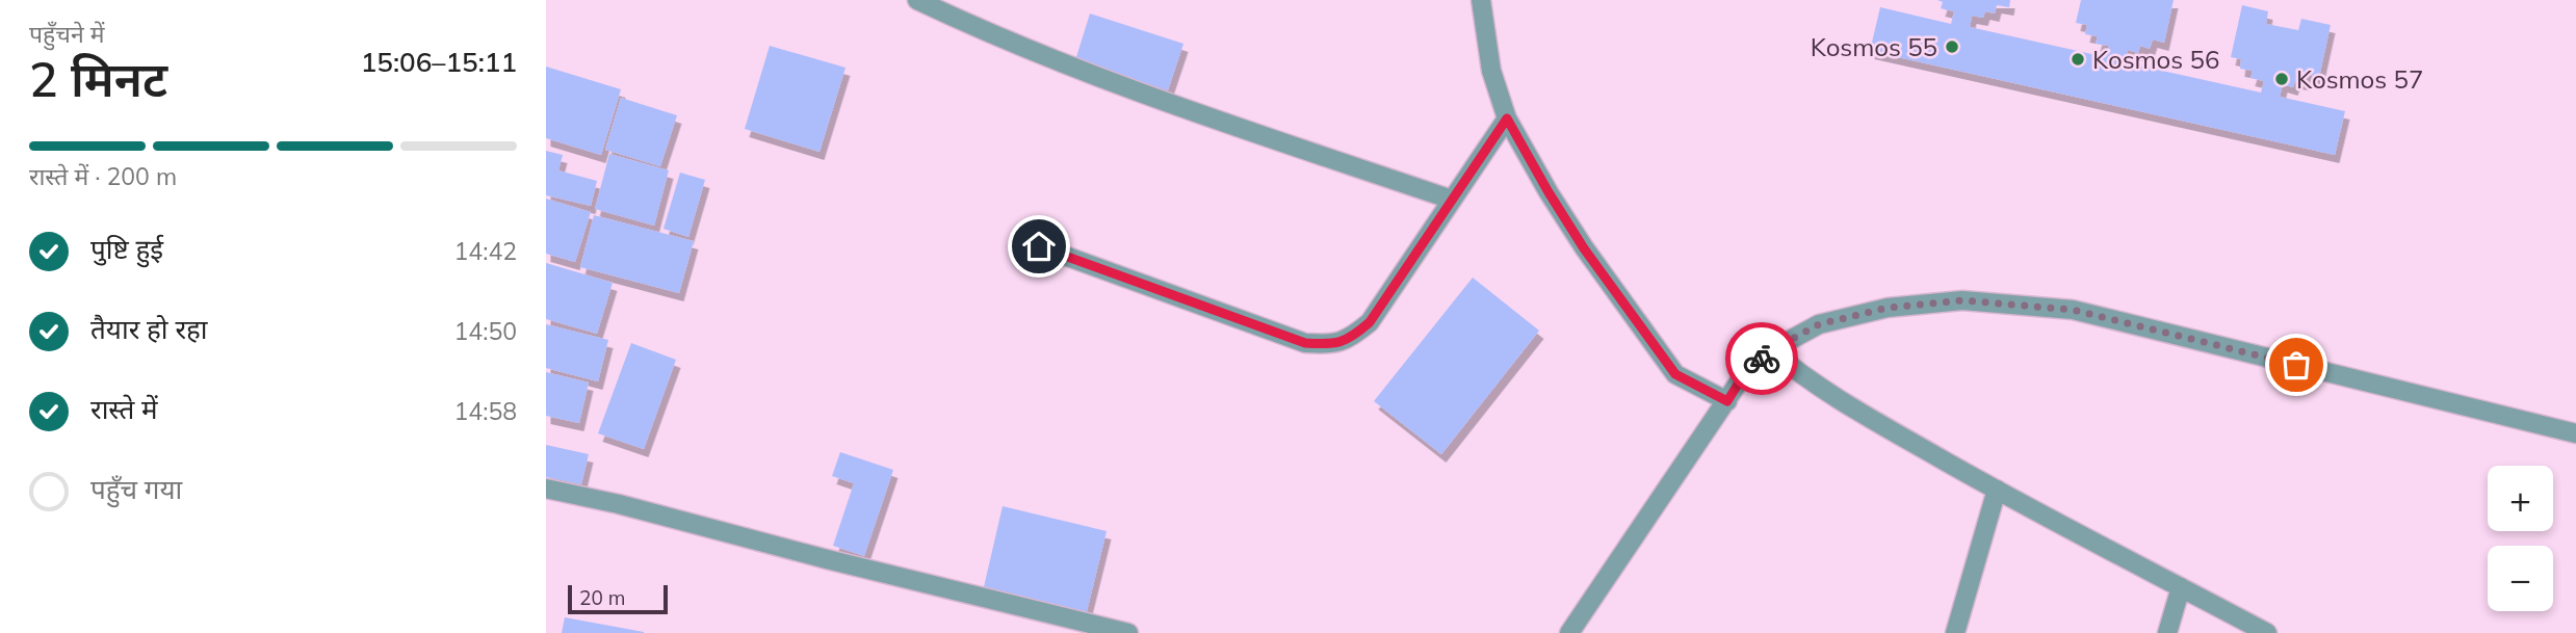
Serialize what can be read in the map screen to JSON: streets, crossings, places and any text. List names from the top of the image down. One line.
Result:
{"places":["Kosmos 55","Kosmos 56","Kosmos 57"],"scale_bar":"20 m","page":{"heading":["2 मिनट","पहुँचने में","15:06–15:11"],"bar":"रास्ते में · 200 m","list":[["पुष्टि हुई","14:42"],["तैयार हो रहा","14:50"],["रास्ते में","14:58"],"पहुँच गया"],"map_buttons":["+","−"],"scale":"20 m"}}
